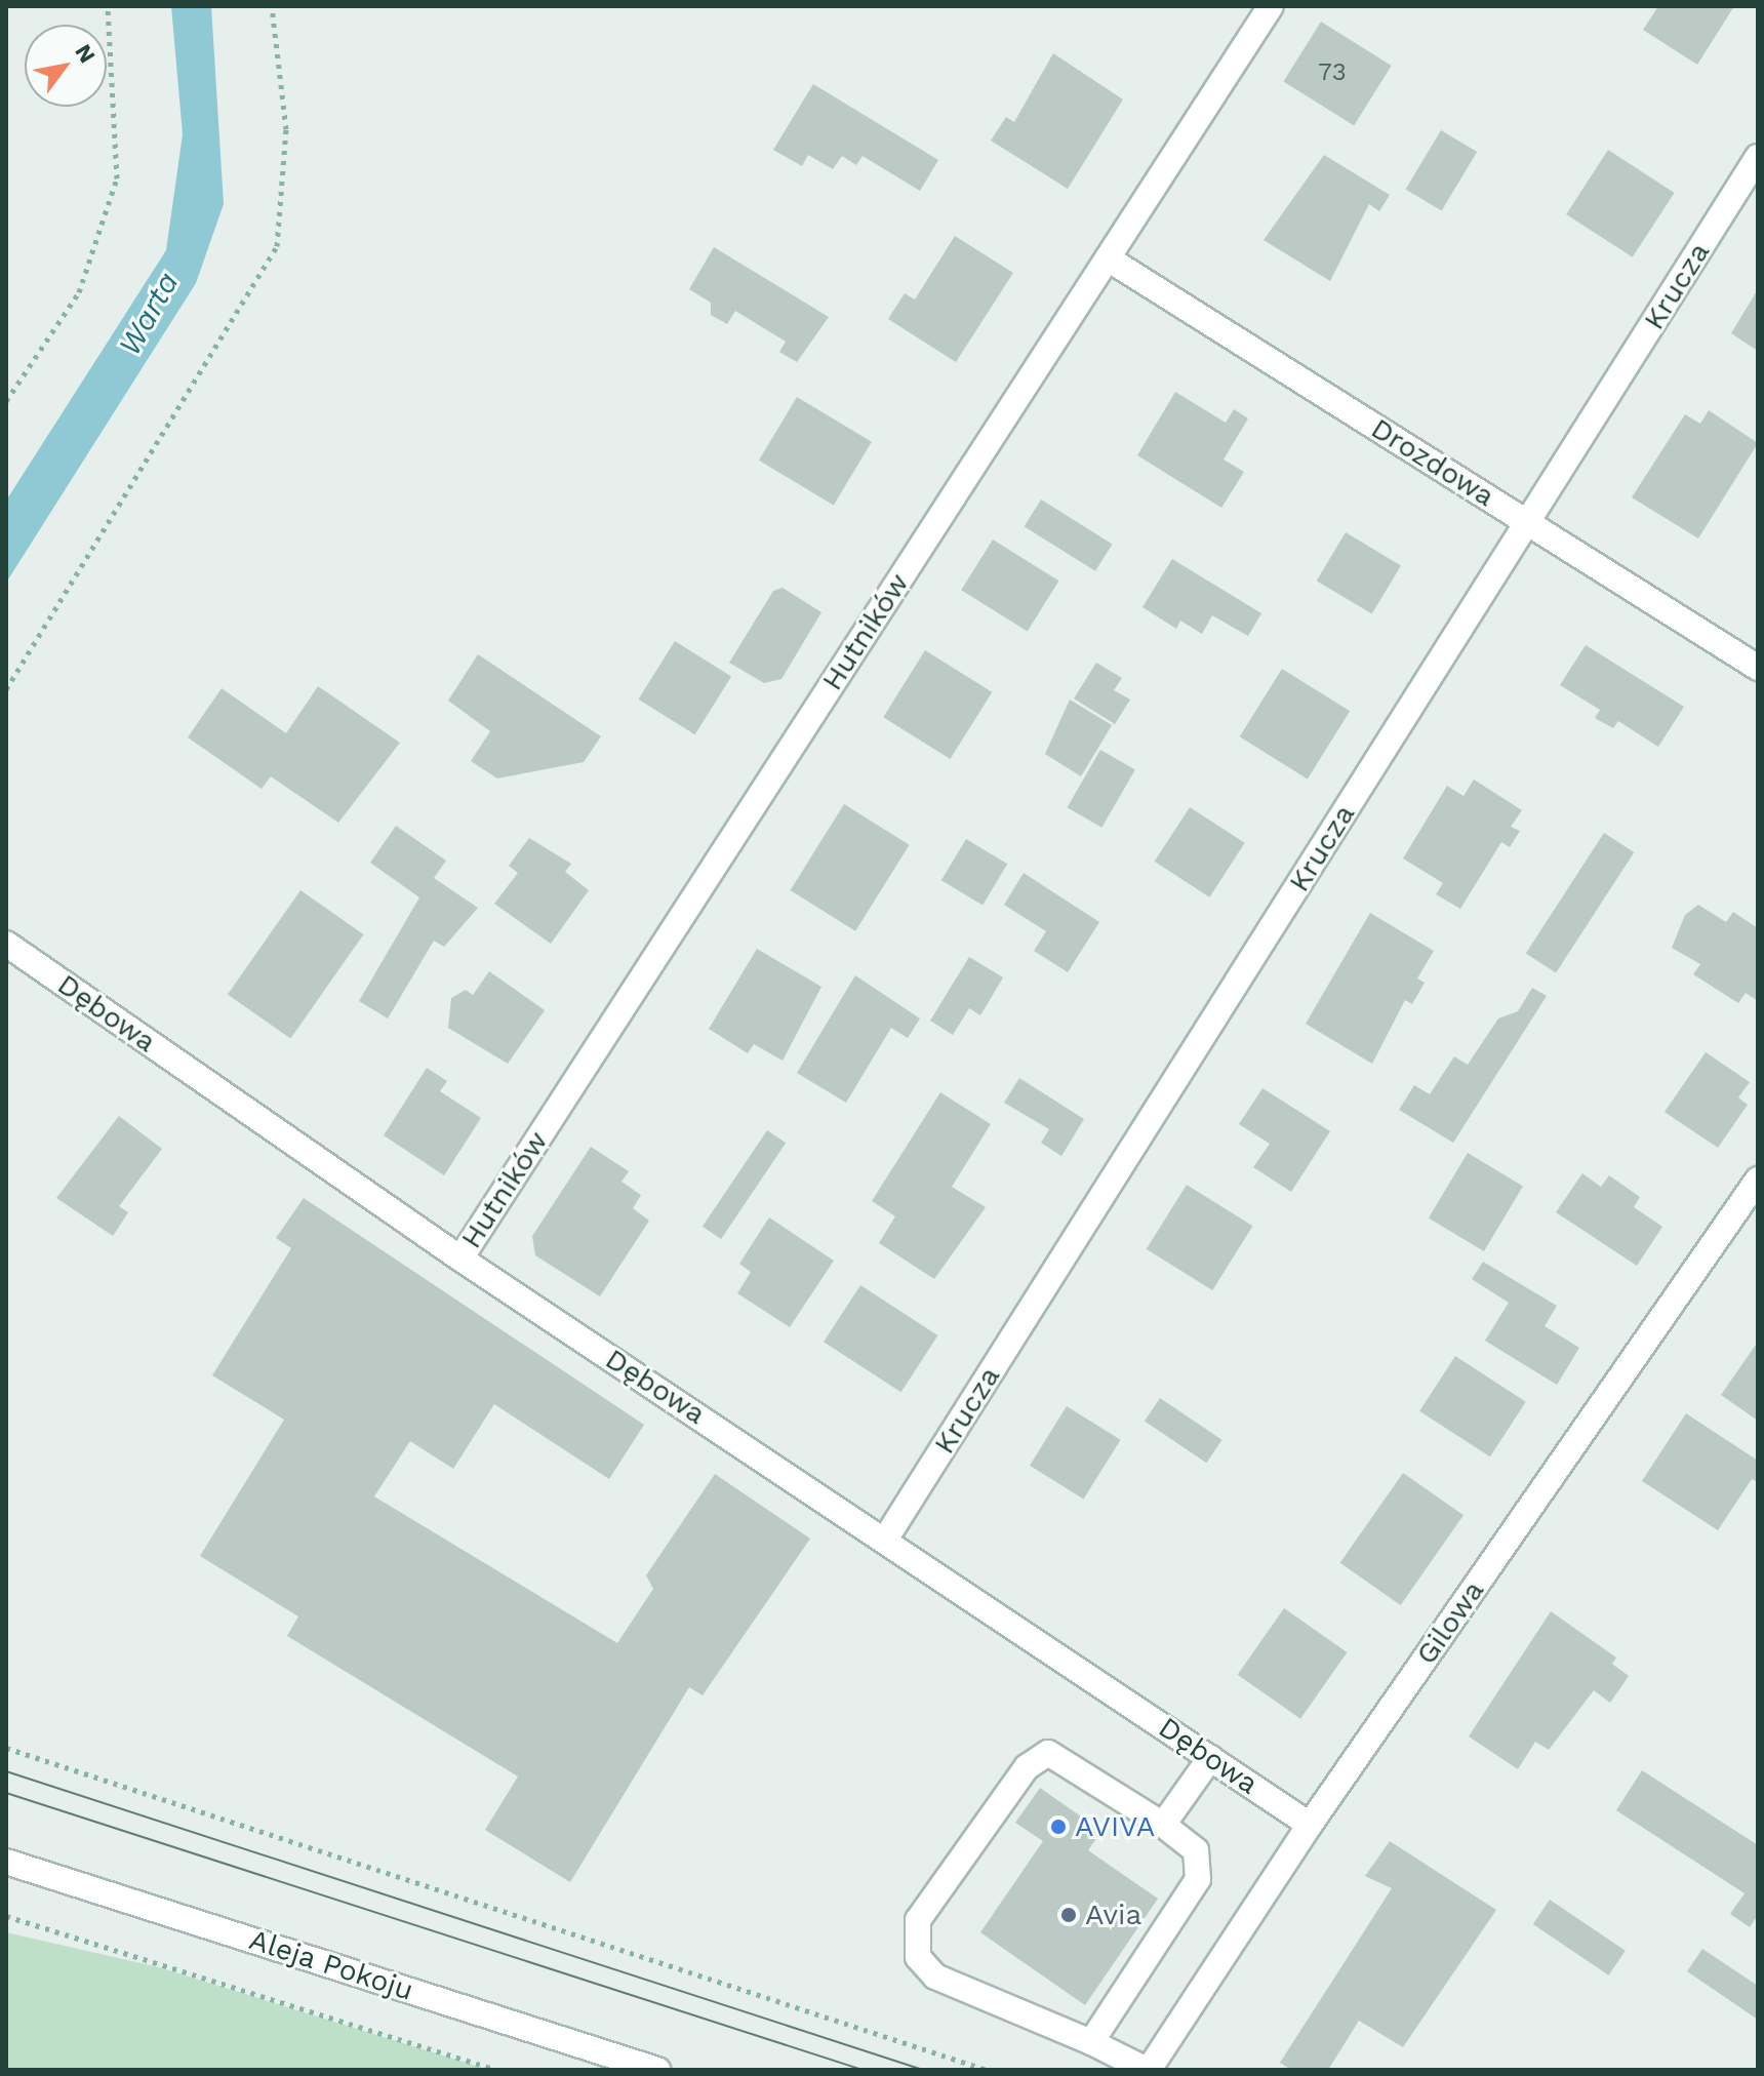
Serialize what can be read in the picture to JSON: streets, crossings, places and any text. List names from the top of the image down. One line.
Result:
{"streets":{"street":["Krucza","Drozdowa","Hutników","Dębowa","Gilowa","Aleja Pokoju"]},"crossings":[["Krucza","Drozdowa"],["Krucza","Dębowa"],["Drozdowa","Hutników"],["Hutników","Dębowa"],["Dębowa","Gilowa"]],"water":["Warta"],"places":["AVIVA","Avia"],"house_numbers":["73"],"north":"top right"}
